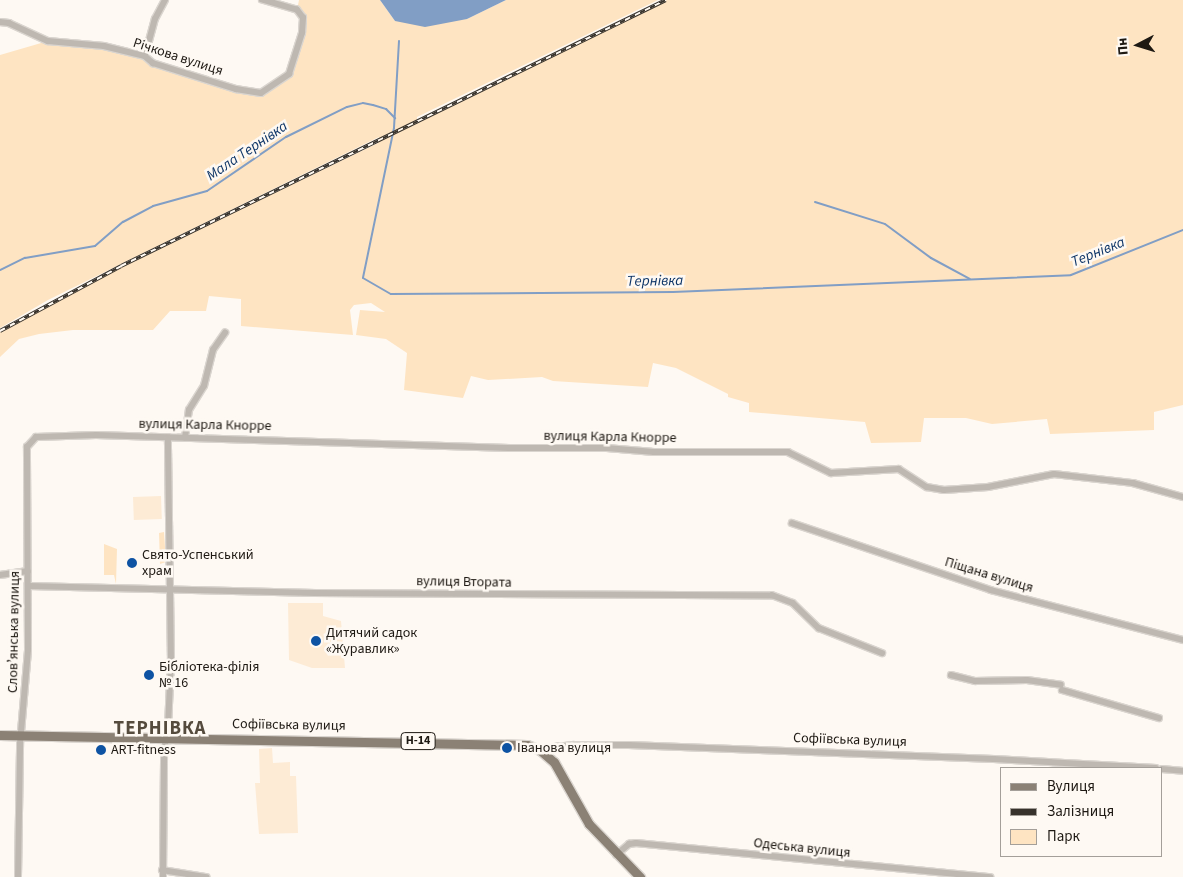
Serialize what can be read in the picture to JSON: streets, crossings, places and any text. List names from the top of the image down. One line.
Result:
{"streets":{"main road":["Софіївська вулиця","Н-14"],"street":["Річкова вулиця","вулиця Карла Кнорре","Піщана вулиця","вулиця Втората","Словʼянська вулиця","Одеська вулиця"]},"crossings":[["вулиця Карла Кнорре","Словʼянська вулиця"],["вулиця Втората","Словʼянська вулиця"],["Словʼянська вулиця","Софіївська вулиця"]],"districts":["ТЕРНІВКА"],"water":["Мала Тернівка","Тернівка"],"places":["Свято-Успенський храм","Дитячий садок «Журавлик»","Бібліотека-філія № 16","Іванова вулиця","ART-fitness"],"legend":["Вулиця","Залізниця","Парк"],"north":"left"}
